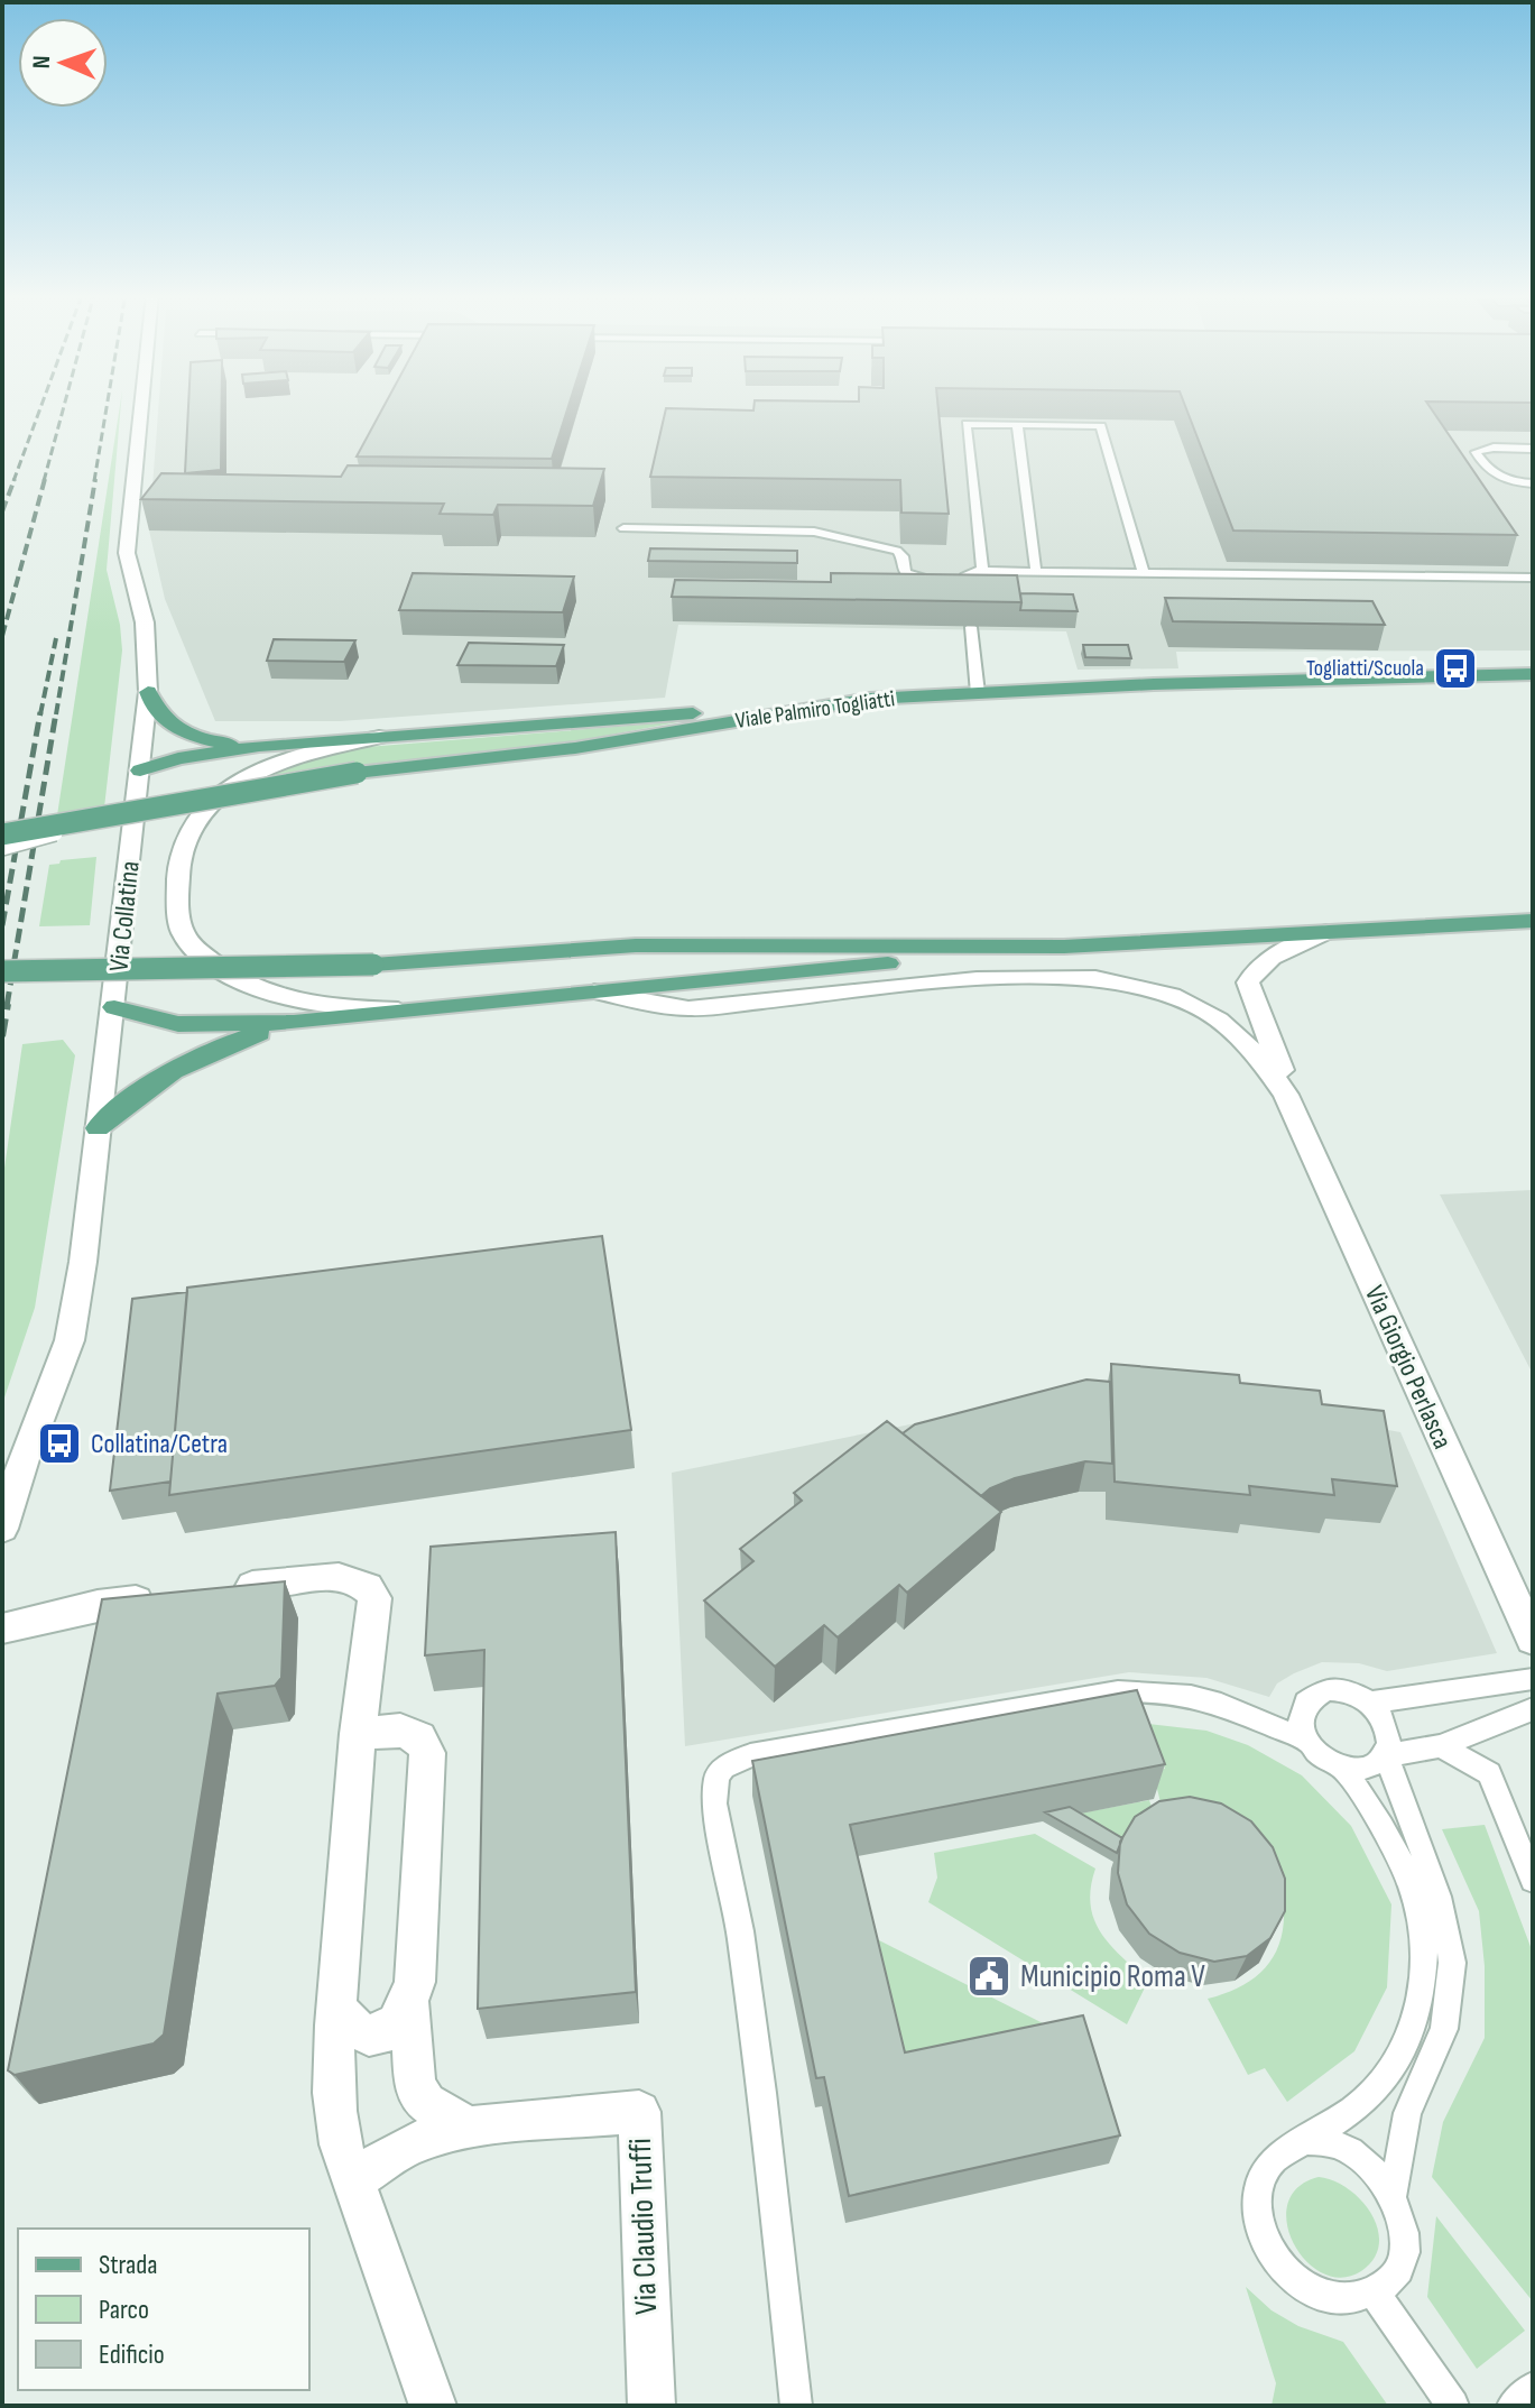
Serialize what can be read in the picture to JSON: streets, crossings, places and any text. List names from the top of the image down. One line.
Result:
{"streets":{"main road":["Viale Palmiro Togliatti"],"street":["Via Collatina","Via Giorgio Perlasca","Via Claudio Truffi"]},"places":{"bus stop":["Togliatti/Scuola","Collatina/Cetra"],"public building":["Municipio Roma V"]},"legend":["Strada","Parco","Edificio"],"north":"left"}
